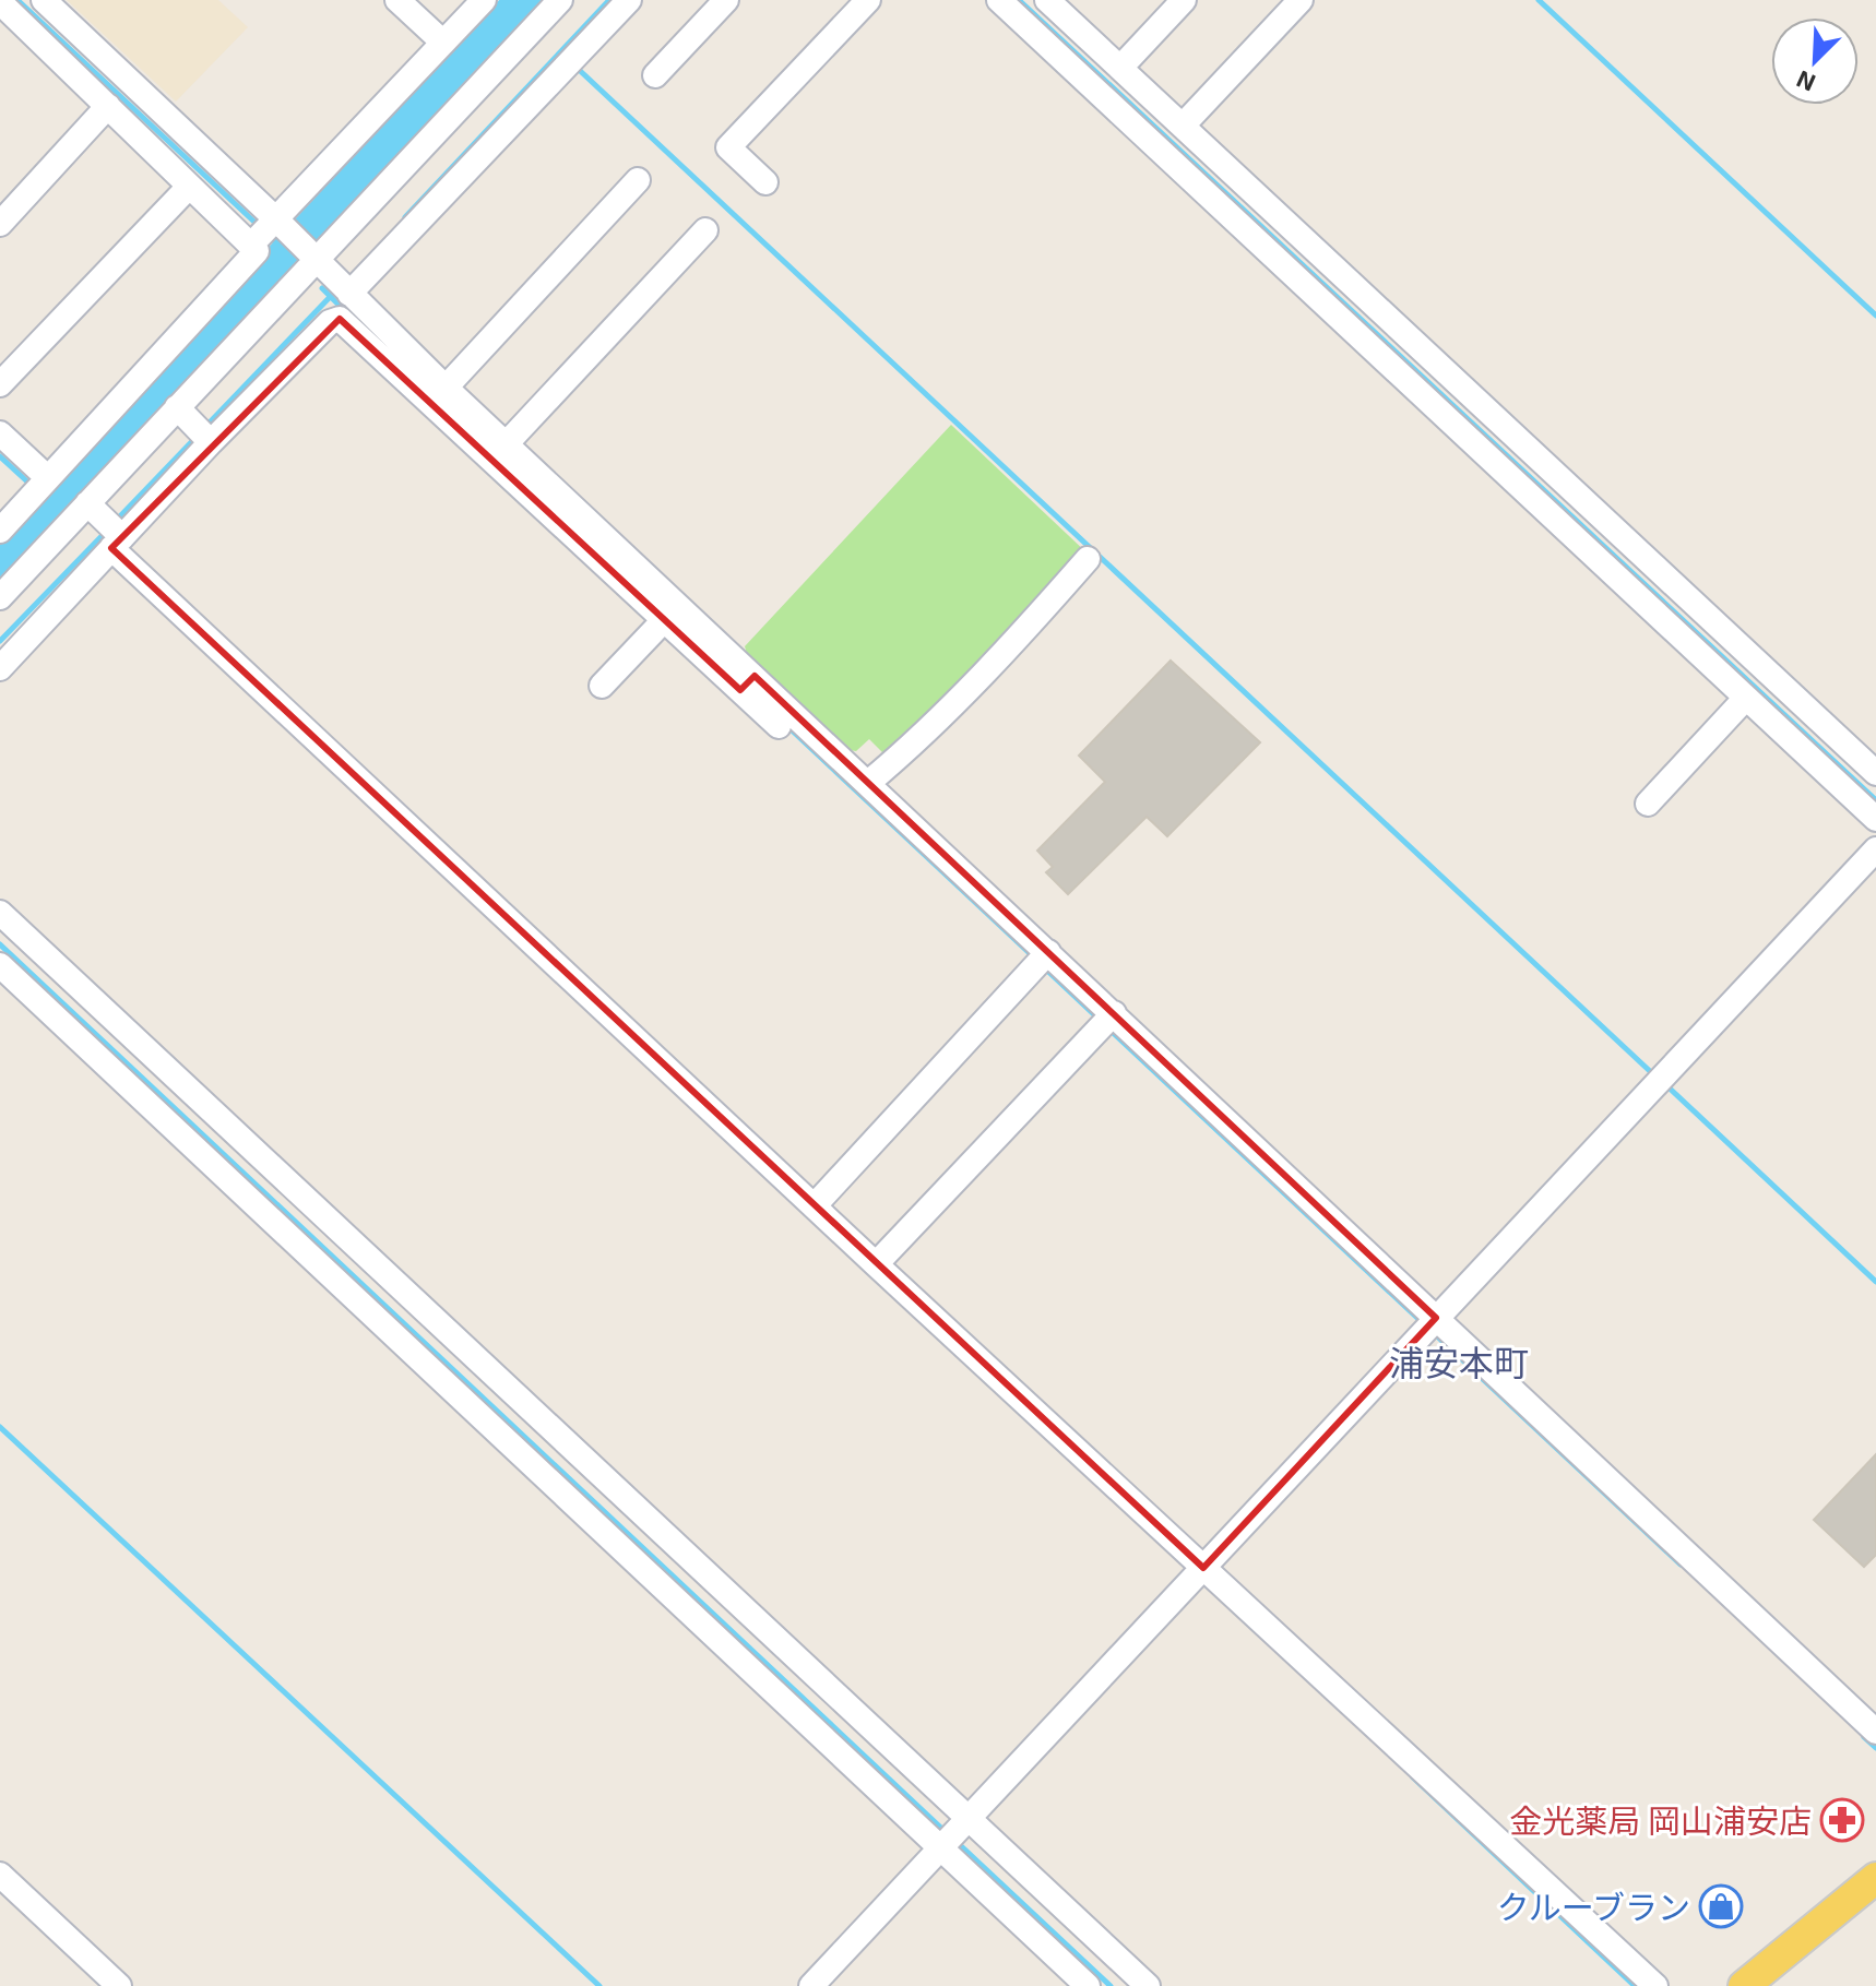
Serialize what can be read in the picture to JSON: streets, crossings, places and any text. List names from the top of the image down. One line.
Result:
{"districts":["浦安本町"],"places":{"pharmacy":["金光薬局 岡山浦安店"],"shop":["クルーブラン"]},"north":"bottom left"}
